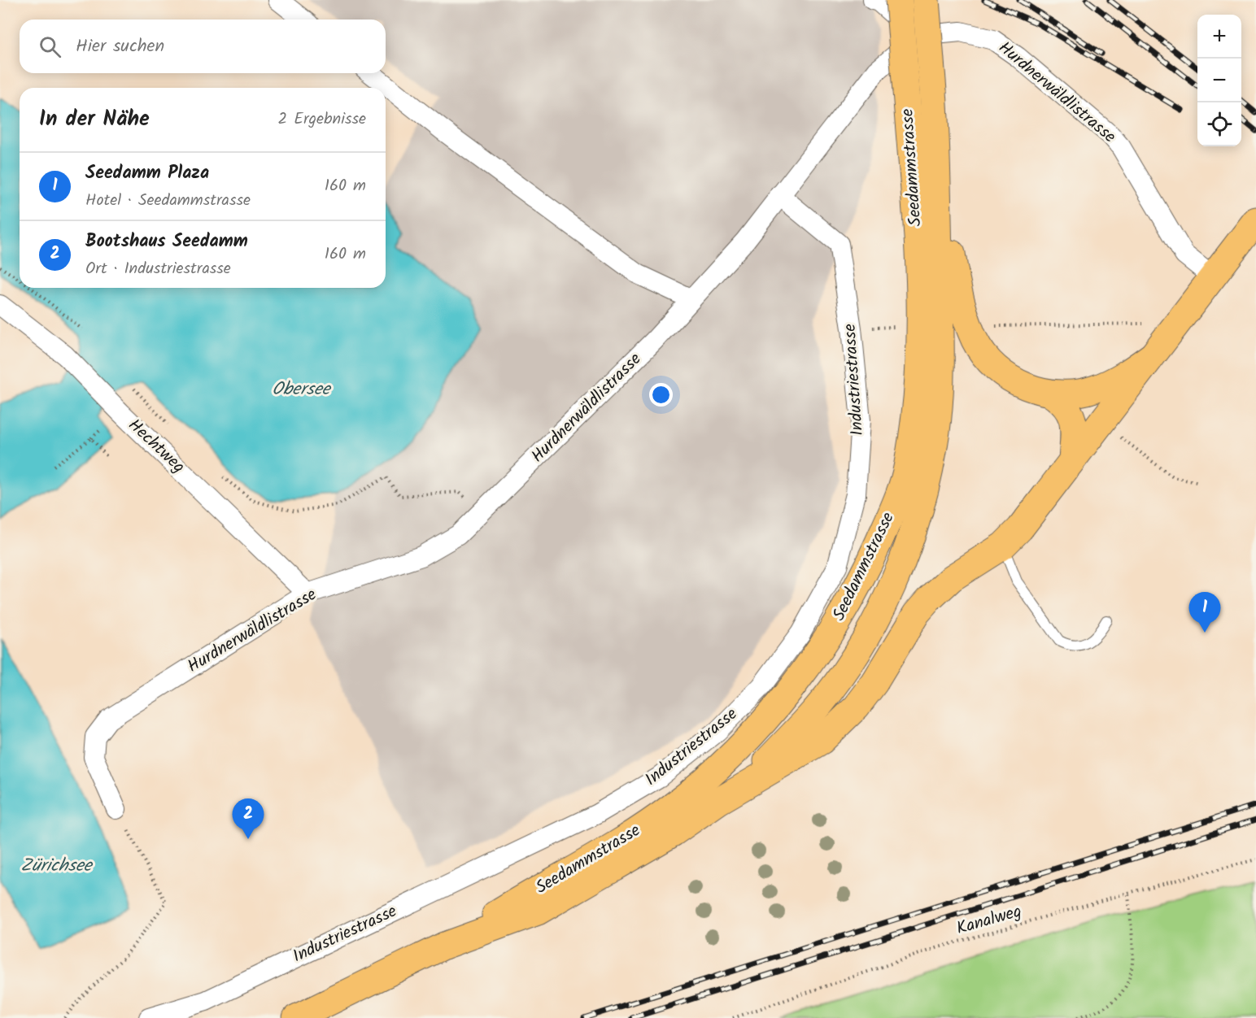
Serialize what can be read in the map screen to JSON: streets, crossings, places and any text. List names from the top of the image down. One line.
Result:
{"streets":{"main road":["Seedammstrasse"],"street":["Hurdnerwäldlistrasse","Industriestrasse","Hechtweg"],"path":["Kanalweg"]},"crossings":[["Hurdnerwäldlistrasse","Seedammstrasse"],["Hurdnerwäldlistrasse","Industriestrasse"],["Hurdnerwäldlistrasse","Hechtweg"]],"water":["Obersee","Zürichsee"],"page":{"map_buttons":["+","−"],"search":"Hier suchen","heading":["In der Nähe","2 Ergebnisse"],"list":[{"mark":"1","name":"Seedamm Plaza","note":"Hotel · Seedammstrasse","value":"160 m"},{"mark":"2","name":"Bootshaus Seedamm","note":"Ort · Industriestrasse","value":"160 m"}],"pins":["1","2"]}}
